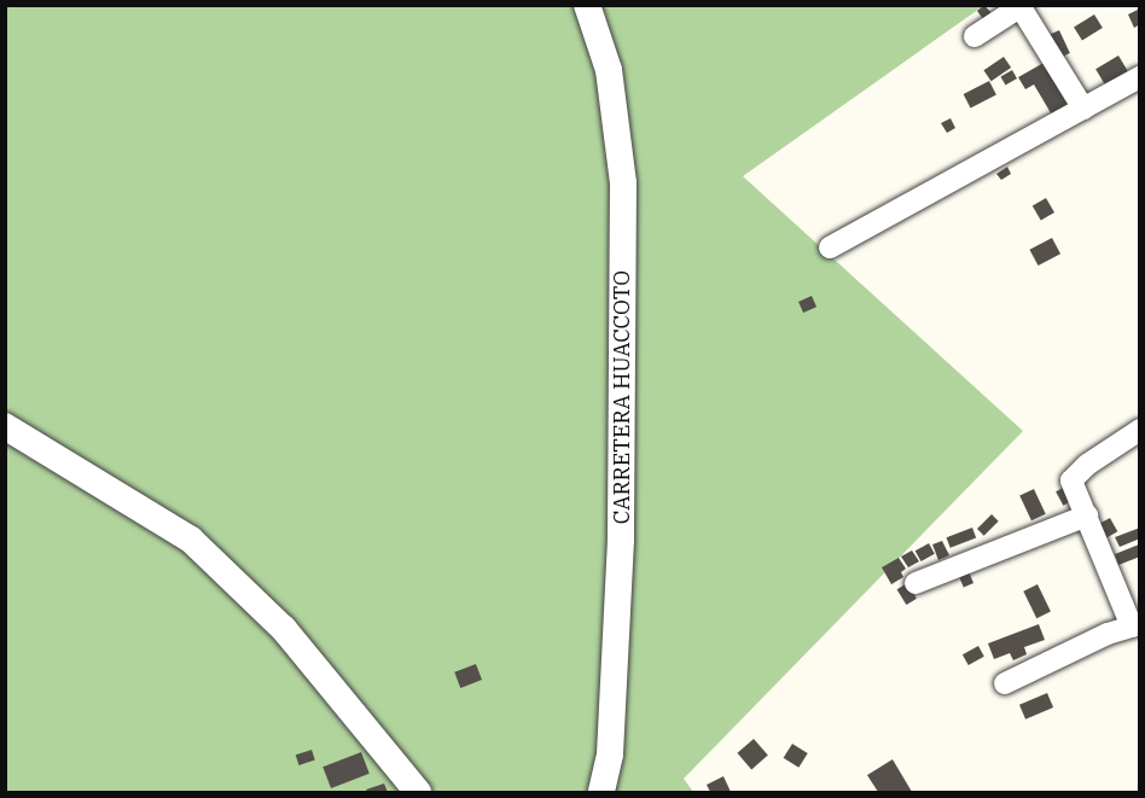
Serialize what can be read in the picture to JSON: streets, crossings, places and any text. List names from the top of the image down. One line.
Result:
{"streets":{"street":["CARRETERA HUACCOTO"]}}
